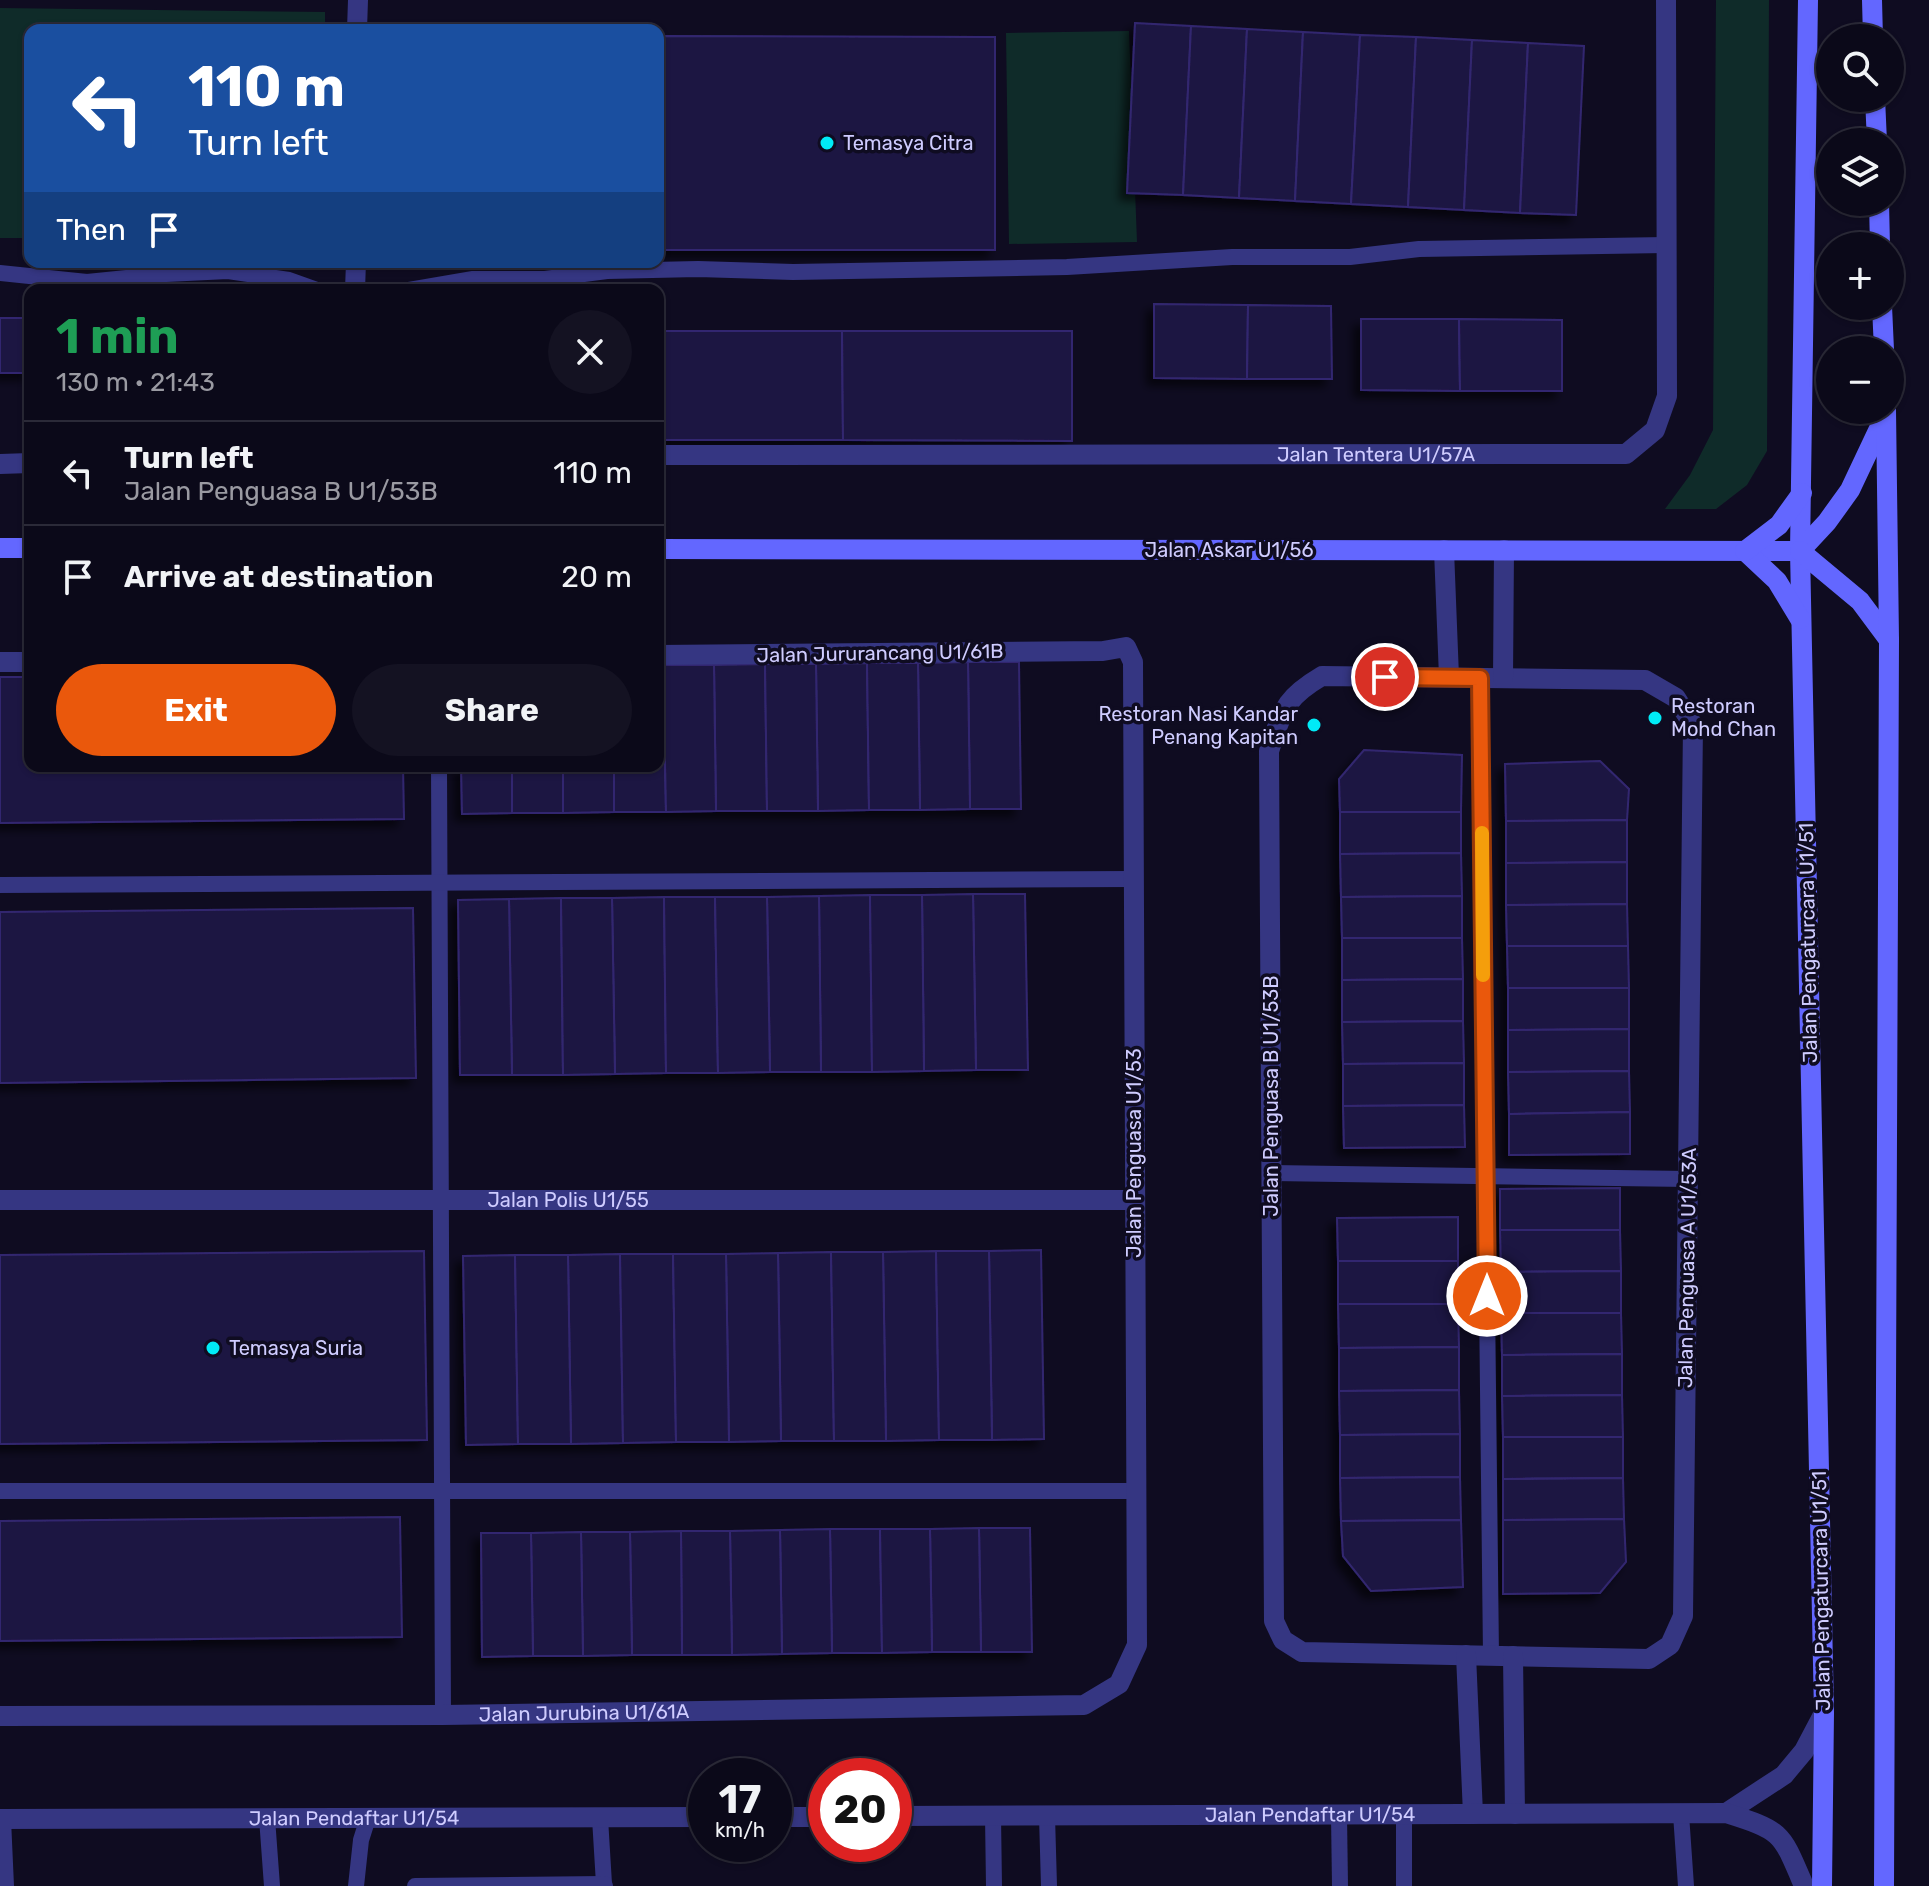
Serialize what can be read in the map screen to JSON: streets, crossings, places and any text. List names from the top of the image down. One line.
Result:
{"streets":{"main road":["Jalan Askar U1/56","Jalan Pengaturcara U1/51"],"street":["Jalan Tentera U1/57A","Jalan Jururancang U1/61B","Jalan Penguasa B U1/53B","Jalan Penguasa U1/53","Jalan Polis U1/55","Jalan Penguasa A U1/53A","Jalan Jurubina U1/61A","Jalan Pendaftar U1/54"]},"crossings":[["Jalan Askar U1/56","Jalan Pengaturcara U1/51"],["Jalan Jururancang U1/61B","Jalan Penguasa U1/53"],["Jalan Penguasa B U1/53B","Jalan Penguasa A U1/53A"],["Jalan Penguasa U1/53","Jalan Polis U1/55"],["Jalan Penguasa U1/53","Jalan Jurubina U1/61A"]],"places":["Temasya Citra","Restoran Mohd Chan","Restoran Nasi Kandar Penang Kapitan","Temasya Suria"],"page":{"map_buttons":["+","−"],"turn":["110 m","Turn left"],"then":"Then","heading":["1 min","130 m · 21:43"],"list":[{"name":"Turn left","note":"Jalan Penguasa B U1/53B","value":"110 m"},{"name":"Arrive at destination","value":"20 m"}],"buttons":["Exit","Share"],"speed":"17 km/h","limit":"20"}}
